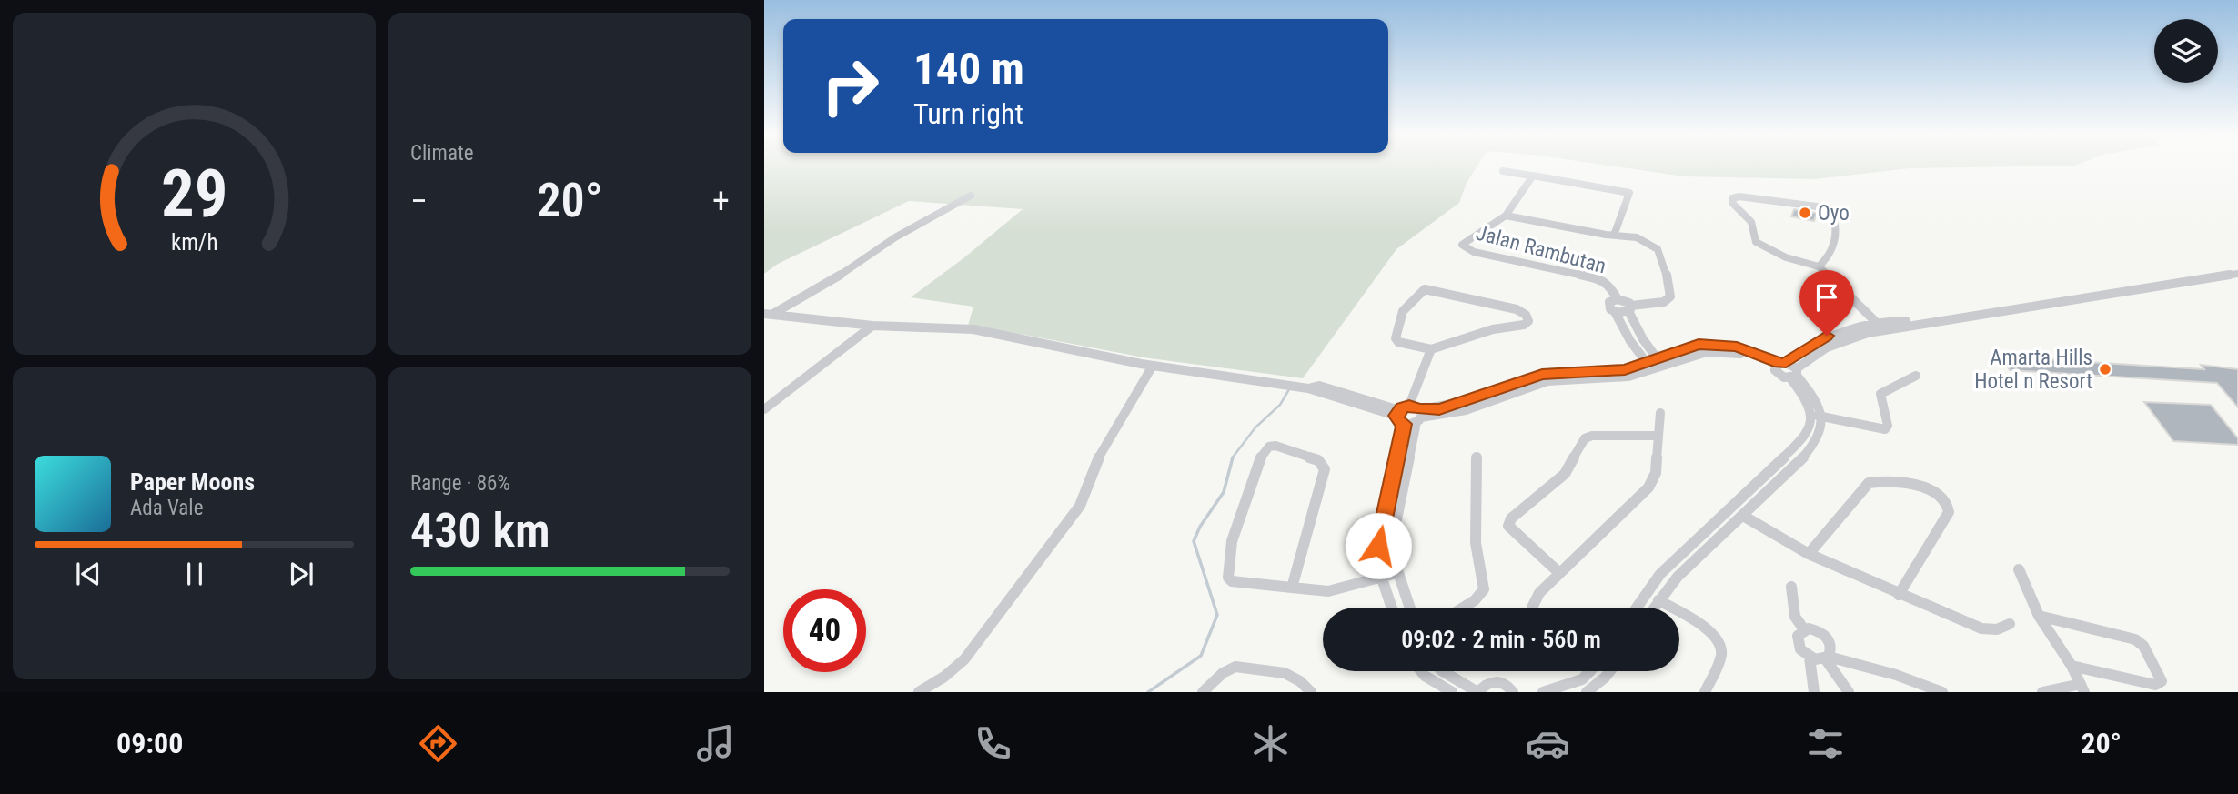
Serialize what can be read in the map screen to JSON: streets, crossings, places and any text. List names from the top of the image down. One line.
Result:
{"streets":{"street":["Jalan Rambutan"]},"places":["Oyo","Amarta Hills Hotel n Resort"],"page":{"tile":["Climate",["Range · 86%","430 km"]],"turn":["140 m","Turn right"],"heat":["−","20°","+"],"song":["Paper Moons","Ada Vale"],"limit":"40","trip":"09:02 · 2 min · 560 m","tabs":["09:00","20°"],"gauge":["29","km/h"]}}
